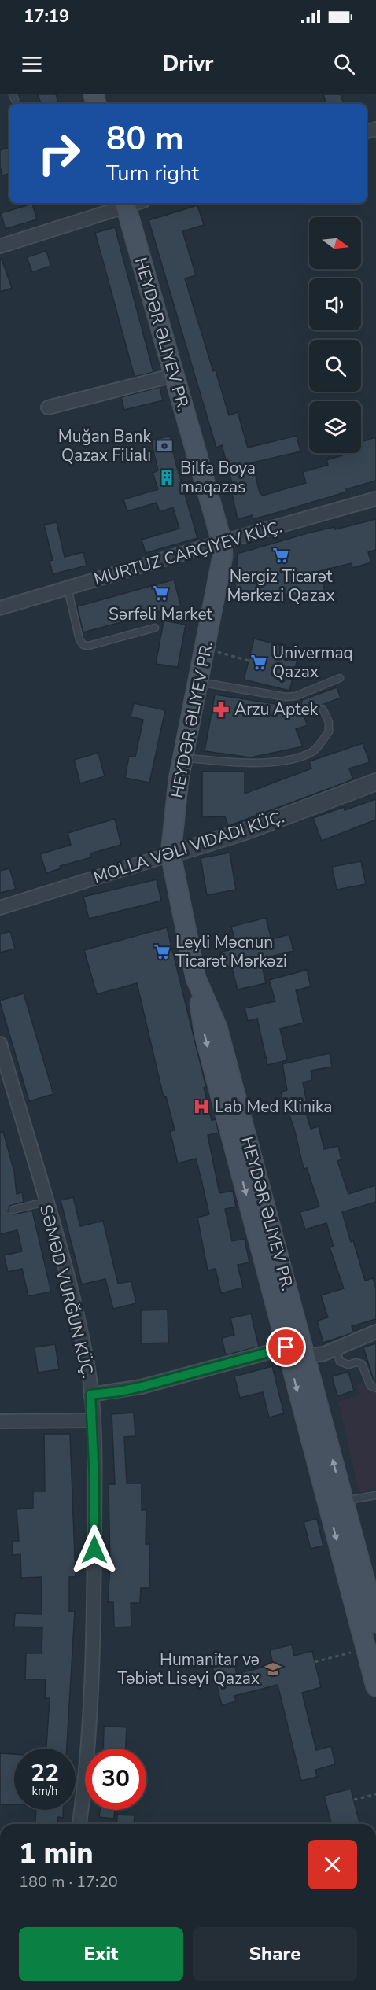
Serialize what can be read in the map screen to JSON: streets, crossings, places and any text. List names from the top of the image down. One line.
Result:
{"streets":{"main road":["HEYDƏR ƏLIYEV PR."],"street":["MOLLA VƏLI VIDADI KÜÇ.","SƏMƏD VURĞUN KÜÇ."]},"crossings":[["HEYDƏR ƏLIYEV PR.","MOLLA VƏLI VIDADI KÜÇ."]],"places":{"bank":["Muğan Bank Qazax Filialı"],"building":["Bilfa Boya maqazas"],"supermarket":["Nərgiz Ticarət Mərkəzi Qazax","Sərfəli Market","Univermaq Qazax","Leyli Məcnun Ticarət Mərkəzi"],"pharmacy":["Arzu Aptek"],"hospital":["Lab Med Klinika"],"school or university":["Humanitar və Təbiət Liseyi Qazax"]},"north":"right","page":{"status":"17:19","header":"Drivr","turn":["80 m","Turn right"],"speed":"22 km/h","limit":"30","heading":["1 min","180 m · 17:20"],"buttons":["Exit","Share"]}}
